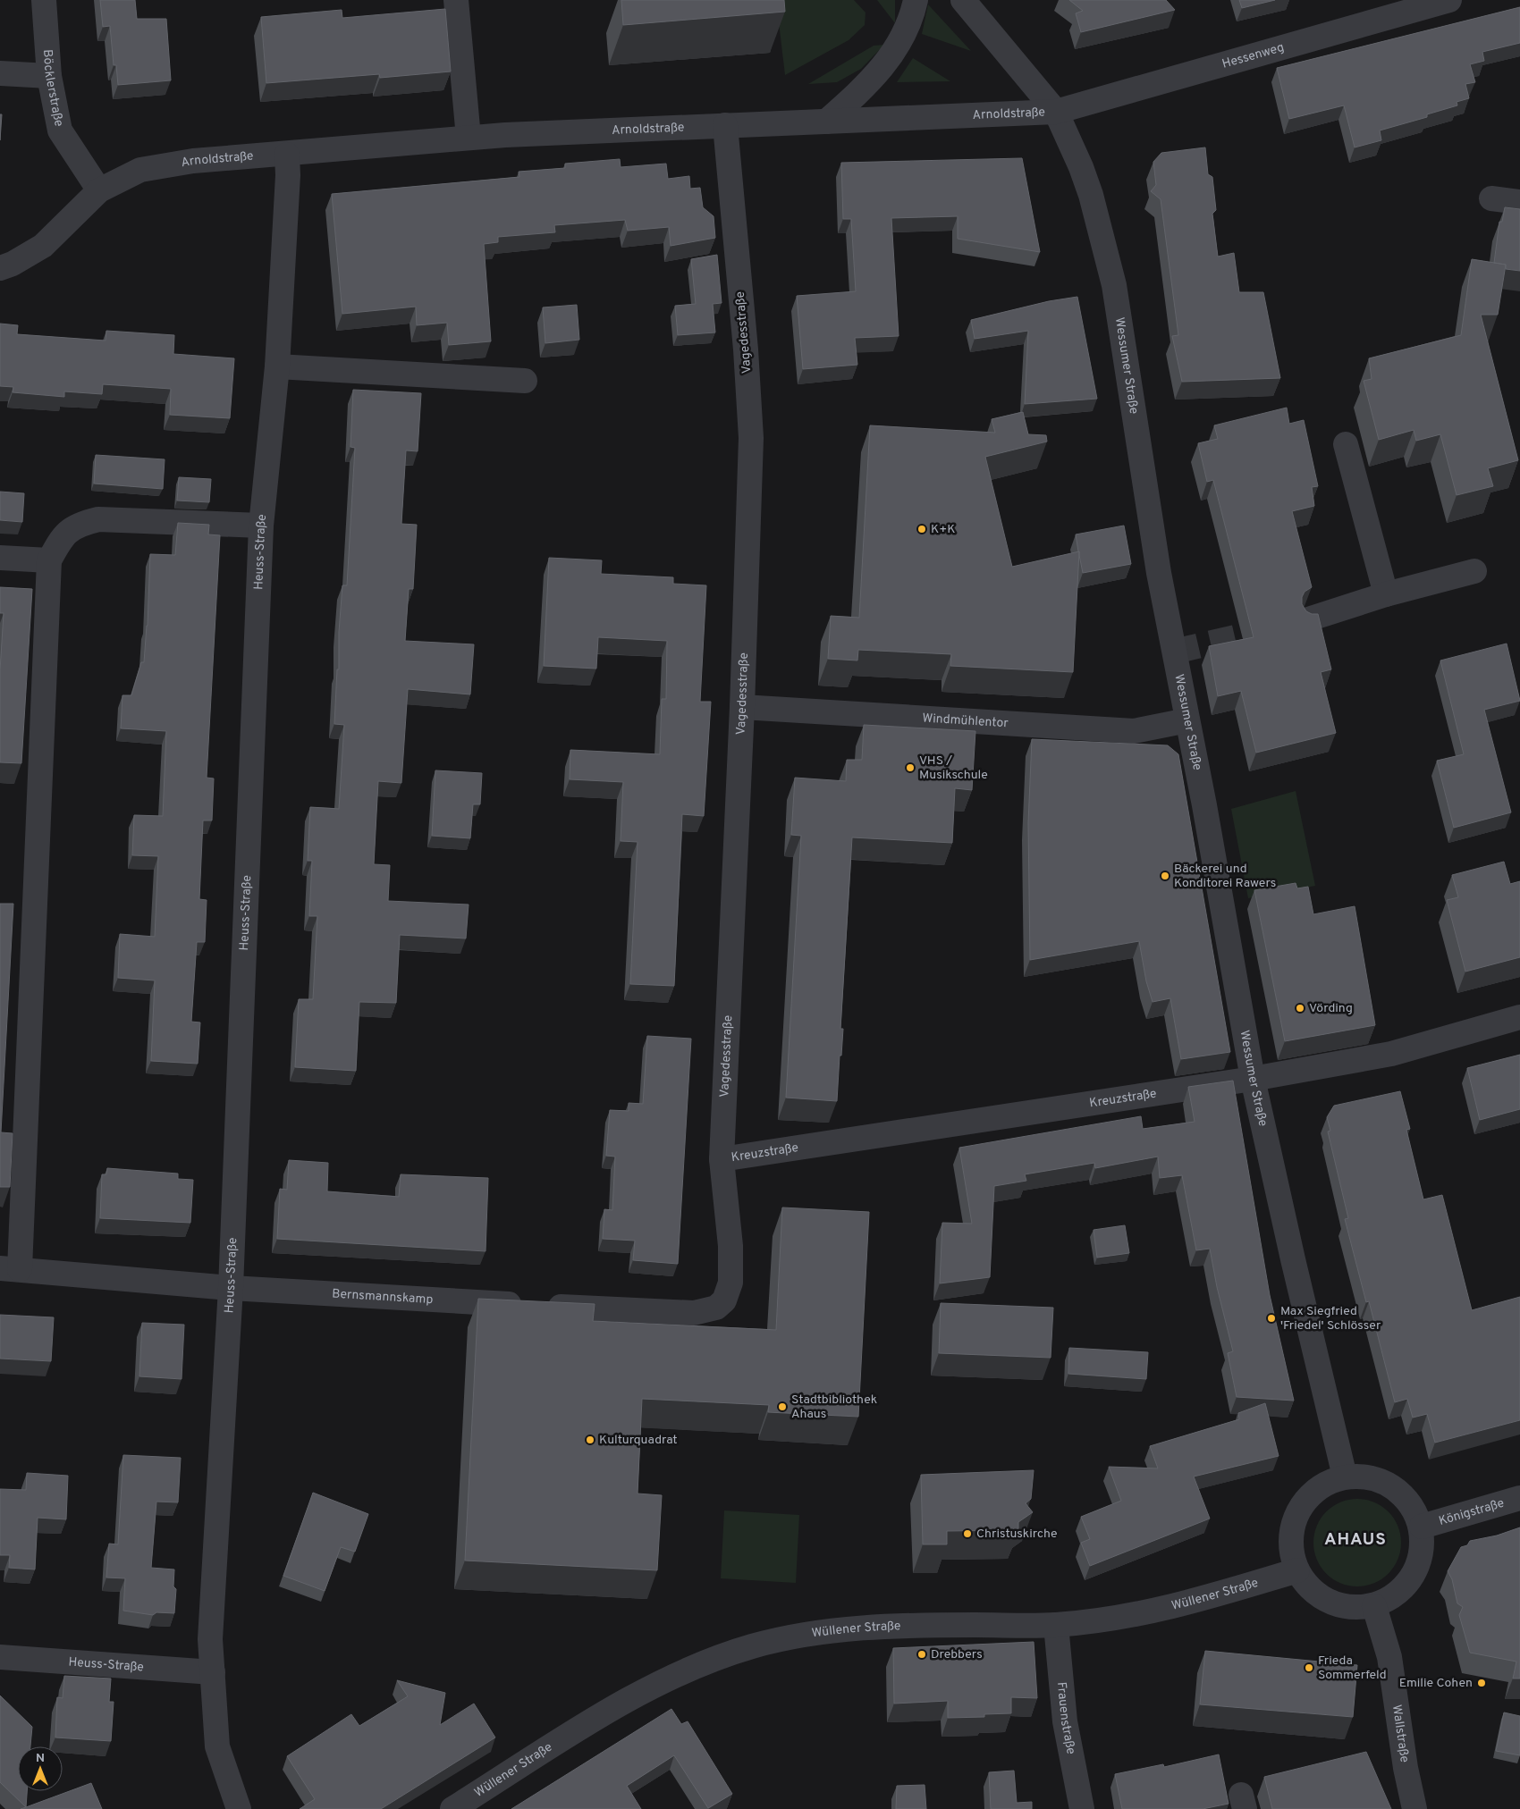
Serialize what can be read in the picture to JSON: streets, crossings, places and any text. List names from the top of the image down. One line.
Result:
{"streets":{"street":["Hessenweg","Böcklerstraße","Arnoldstraße","Vagedesstraße","Wessumer Straße","Heuss-Straße","Windmühlentor","Kreuzstraße","Bernsmannskamp","Königstraße","Wüllener Straße","Frauenstraße","Wallstraße"]},"crossings":[["Hessenweg","Arnoldstraße"],["Hessenweg","Wessumer Straße"],["Böcklerstraße","Arnoldstraße"],["Arnoldstraße","Vagedesstraße"],["Arnoldstraße","Wessumer Straße"],["Arnoldstraße","Heuss-Straße"],["Vagedesstraße","Windmühlentor"],["Vagedesstraße","Kreuzstraße"],["Vagedesstraße","Bernsmannskamp"],["Wessumer Straße","Windmühlentor"],["Wessumer Straße","Kreuzstraße"],["Wessumer Straße","Königstraße"],["Wessumer Straße","Wüllener Straße"],["Wessumer Straße","Wallstraße"],["Heuss-Straße","Bernsmannskamp"],["Königstraße","Wüllener Straße"],["Königstraße","Wallstraße"],["Wüllener Straße","Frauenstraße"],["Wüllener Straße","Wallstraße"]],"districts":["AHAUS"],"places":["K+K","VHS / Musikschule","Bäckerei und Konditorei Rawers","Vörding","Max Siegfried 'Friedel' Schlösser","Stadtbibliothek Ahaus","Kulturquadrat","Christuskirche","Drebbers","Frieda Sommerfeld","Emilie Cohen"],"north":"top"}
